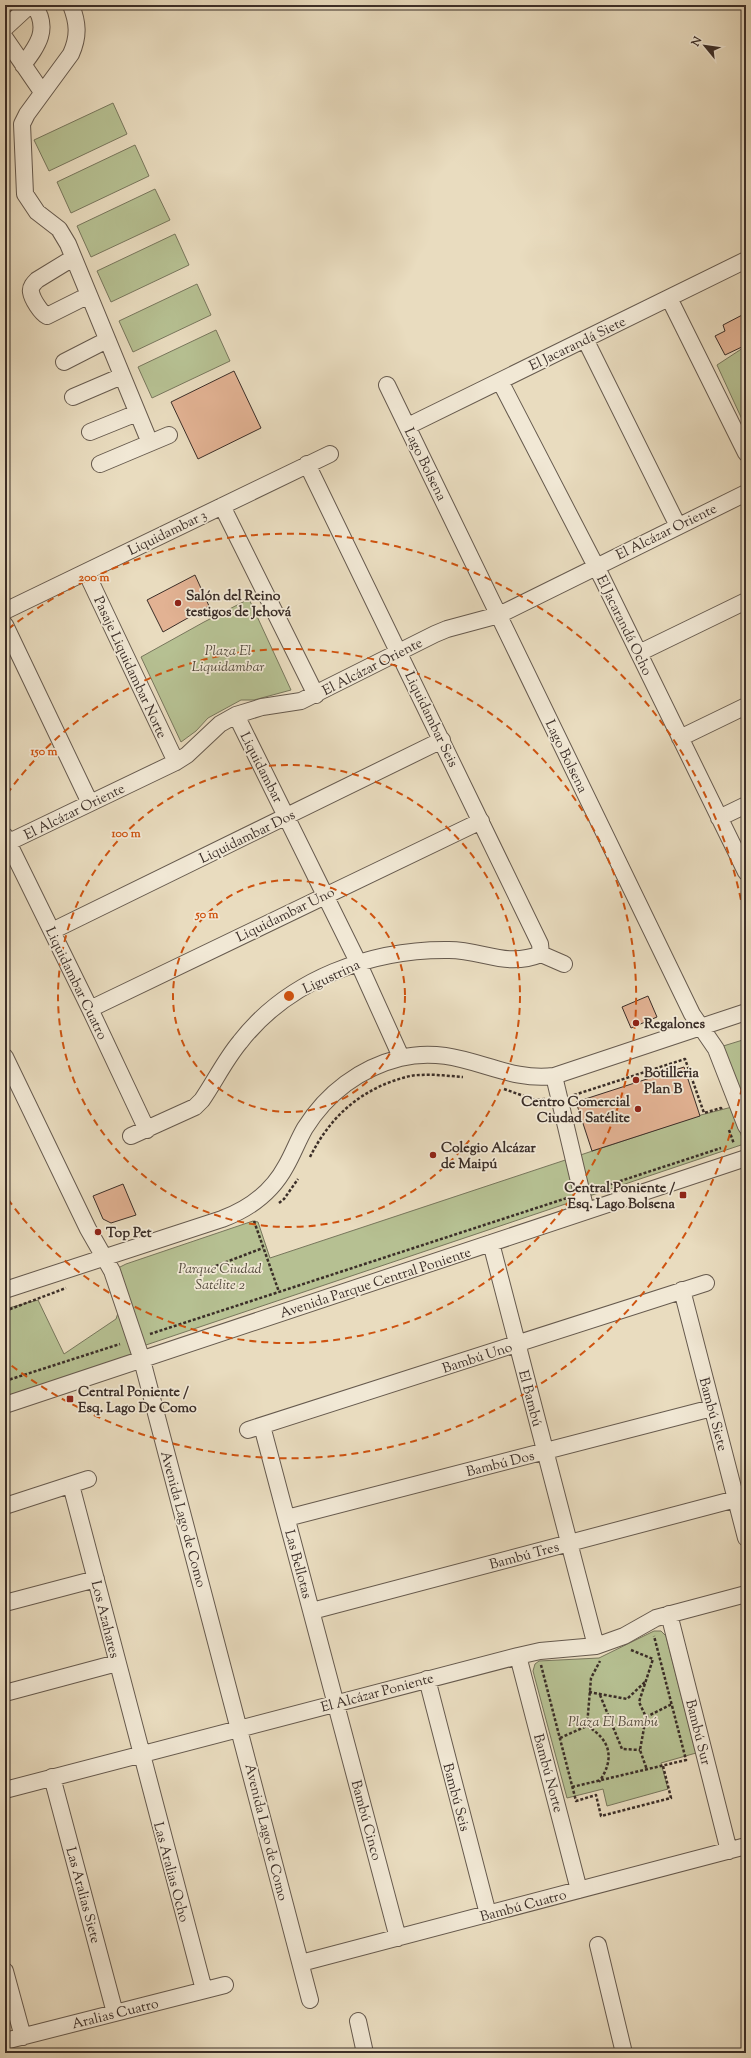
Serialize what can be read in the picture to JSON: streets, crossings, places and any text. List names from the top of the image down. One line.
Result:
{"streets":{"street":["El Jacarandá Siete","Lago Bolsena","El Alcázar Oriente","Liquidambar 3","El Jacarandá Ocho","Pasaje Liquidambar Norte","Liquidambar Seis","Liquidambar","Liquidambar Dos","Liquidambar Uno","Ligustrina","Liquidambar Cuatro","Avenida Parque Central Poniente","Bambú Uno","El Bambú","Bambú Siete","Bambú Dos","Avenida Lago de Como","Bambú Tres","Las Bellotas","Los Azahares","El Alcázar Poniente","Bambú Sur","Bambú Norte","Bambú Seis","Bambú Cinco","Las Aralias Ocho","Las Aralias Siete","Bambú Cuatro","Aralias Cuatro"]},"crossings":[["El Jacarandá Siete","Lago Bolsena"],["El Jacarandá Siete","El Jacarandá Ocho"],["Lago Bolsena","El Alcázar Oriente"],["El Alcázar Oriente","El Jacarandá Ocho"],["El Alcázar Oriente","Pasaje Liquidambar Norte"],["El Alcázar Oriente","Liquidambar Seis"],["El Alcázar Oriente","Liquidambar"],["El Alcázar Oriente","Liquidambar Cuatro"],["Liquidambar 3","Pasaje Liquidambar Norte"],["Liquidambar 3","Liquidambar Seis"],["Liquidambar Seis","Liquidambar Dos"],["Liquidambar Seis","Liquidambar Uno"],["Liquidambar Seis","Ligustrina"],["Liquidambar","Liquidambar Dos"],["Liquidambar","Liquidambar Uno"],["Liquidambar","Ligustrina"],["Liquidambar Dos","Liquidambar Cuatro"],["Liquidambar Uno","Liquidambar Cuatro"],["Ligustrina","Liquidambar Cuatro"],["Avenida Parque Central Poniente","El Bambú"],["Avenida Parque Central Poniente","Avenida Lago de Como"],["Bambú Uno","El Bambú"],["Bambú Uno","Bambú Siete"],["Bambú Uno","Las Bellotas"],["El Bambú","Bambú Dos"],["El Bambú","Bambú Tres"],["El Bambú","El Alcázar Poniente"],["Bambú Siete","Bambú Dos"],["Bambú Siete","Bambú Tres"],["Bambú Dos","Las Bellotas"],["Avenida Lago de Como","El Alcázar Poniente"],["Avenida Lago de Como","Bambú Cuatro"],["Bambú Tres","Las Bellotas"],["Las Bellotas","El Alcázar Poniente"],["Las Bellotas","Bambú Cinco"],["Los Azahares","El Alcázar Poniente"],["Los Azahares","Las Aralias Ocho"],["El Alcázar Poniente","Bambú Sur"],["El Alcázar Poniente","Bambú Norte"],["El Alcázar Poniente","Bambú Seis"],["El Alcázar Poniente","Bambú Cinco"],["El Alcázar Poniente","Las Aralias Ocho"],["El Alcázar Poniente","Las Aralias Siete"],["Bambú Sur","Bambú Cuatro"],["Bambú Norte","Bambú Cuatro"],["Bambú Seis","Bambú Cuatro"],["Bambú Cinco","Bambú Cuatro"],["Las Aralias Ocho","Aralias Cuatro"],["Las Aralias Siete","Aralias Cuatro"]],"parks":["Plaza El Liquidambar","Parque Ciudad Satélite 2","Plaza El Bambú"],"places":{"other":["Salón del Reino testigos de Jehová","Regalones","Botilleria Plan B","Centro Comercial Ciudad Satélite","Colegio Alcázar de Maipú","Top Pet"],"transit":["Central Poniente / Esq. Lago Bolsena","Central Poniente / Esq. Lago De Como"]},"north":"top left","rings":["200 m","150 m","100 m","50 m"]}
